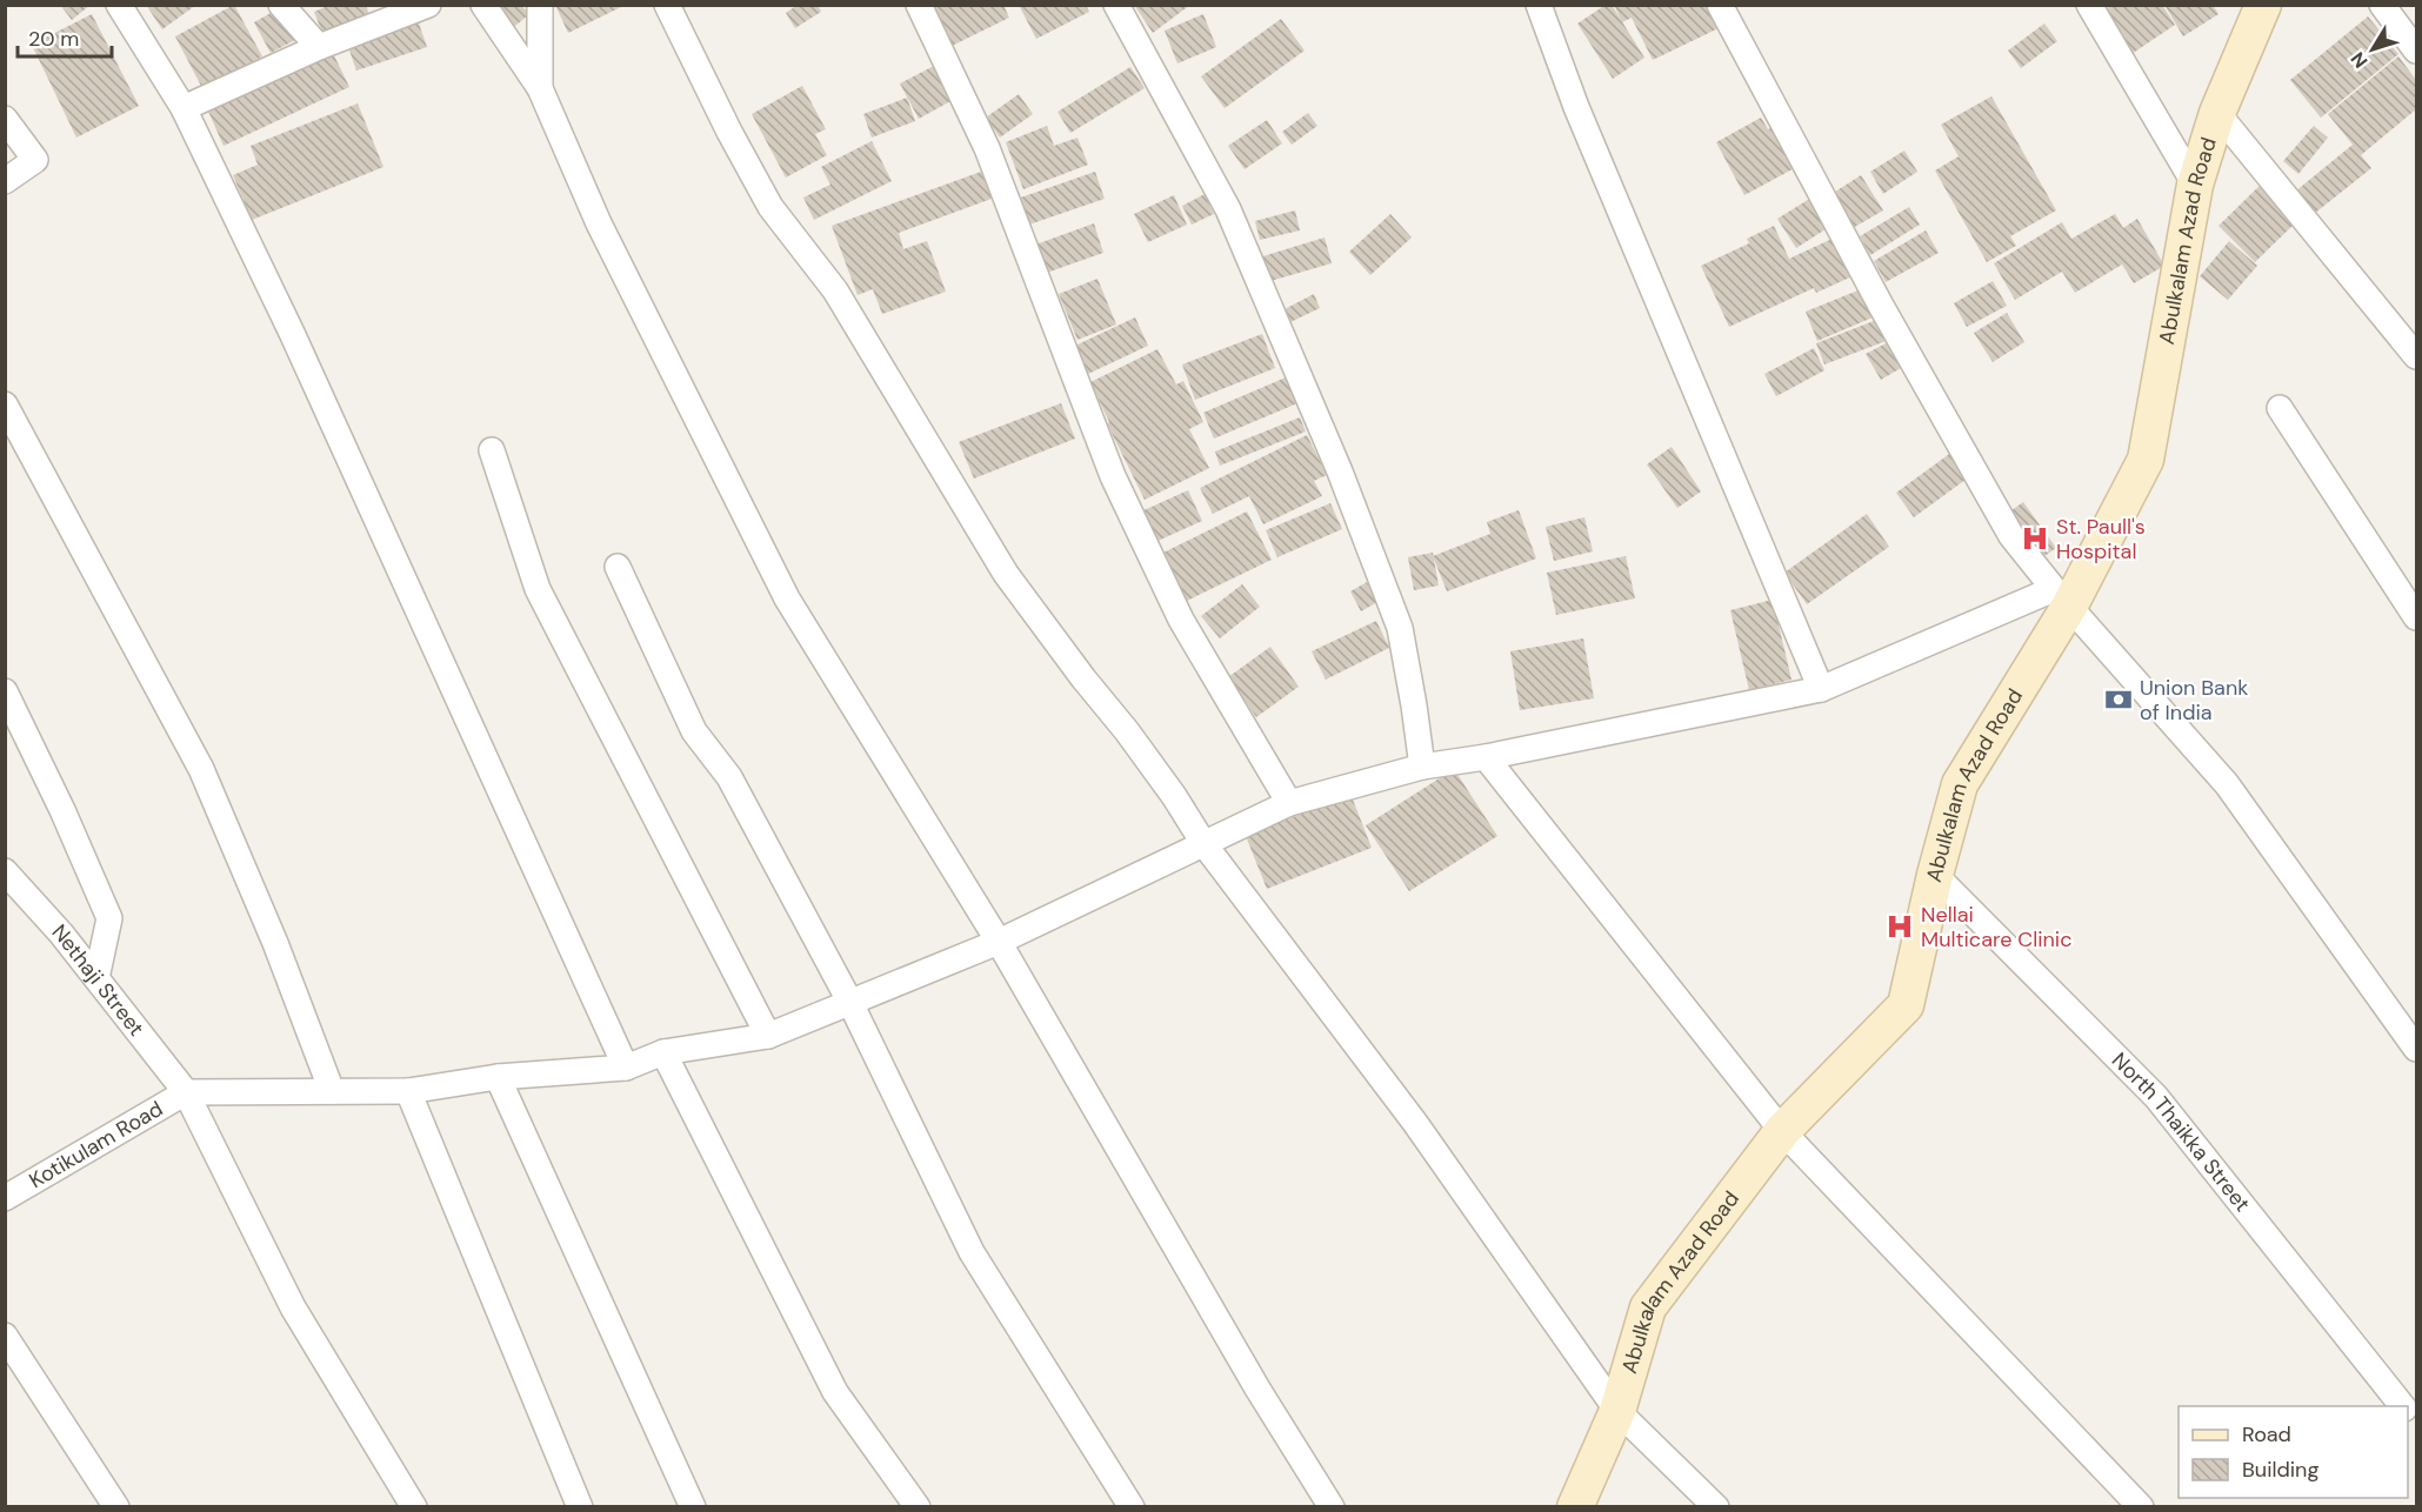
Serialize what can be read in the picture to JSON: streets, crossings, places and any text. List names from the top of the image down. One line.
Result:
{"streets":{"main road":["Abulkalam Azad Road"],"street":["Nethaji Street","North Thaikka Street","Kotikulam Road"]},"crossings":[["Abulkalam Azad Road","North Thaikka Street"],["Nethaji Street","Kotikulam Road"]],"places":{"hospital":["St. Paull's Hospital","Nellai Multicare Clinic"],"bank":["Union Bank of India"]},"legend":["Road","Building"],"scale_bar":"20 m","north":"bottom left"}
